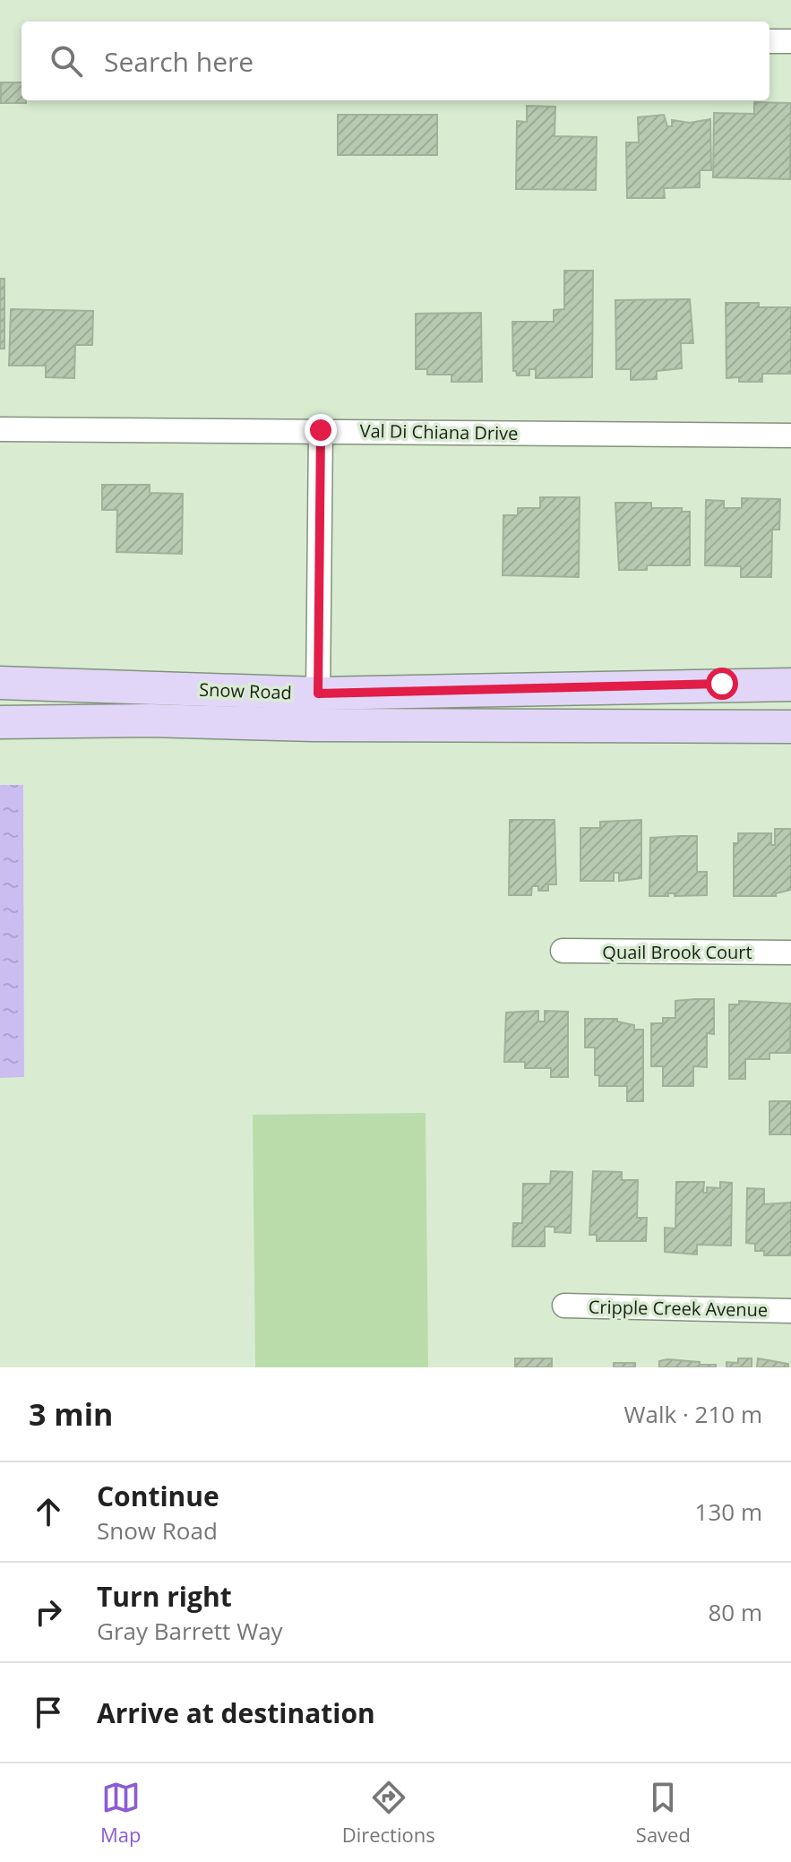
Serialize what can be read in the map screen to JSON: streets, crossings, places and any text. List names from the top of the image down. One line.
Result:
{"streets":{"main road":["Snow Road"],"street":["Val Di Chiana Drive","Quail Brook Court","Cripple Creek Avenue"]},"page":{"search":"Search here","heading":["3 min","Walk · 210 m"],"list":[["Continue","Snow Road","130 m"],["Turn right","Gray Barrett Way","80 m"],"Arrive at destination"],"nav":["Map","Directions","Saved"]}}
